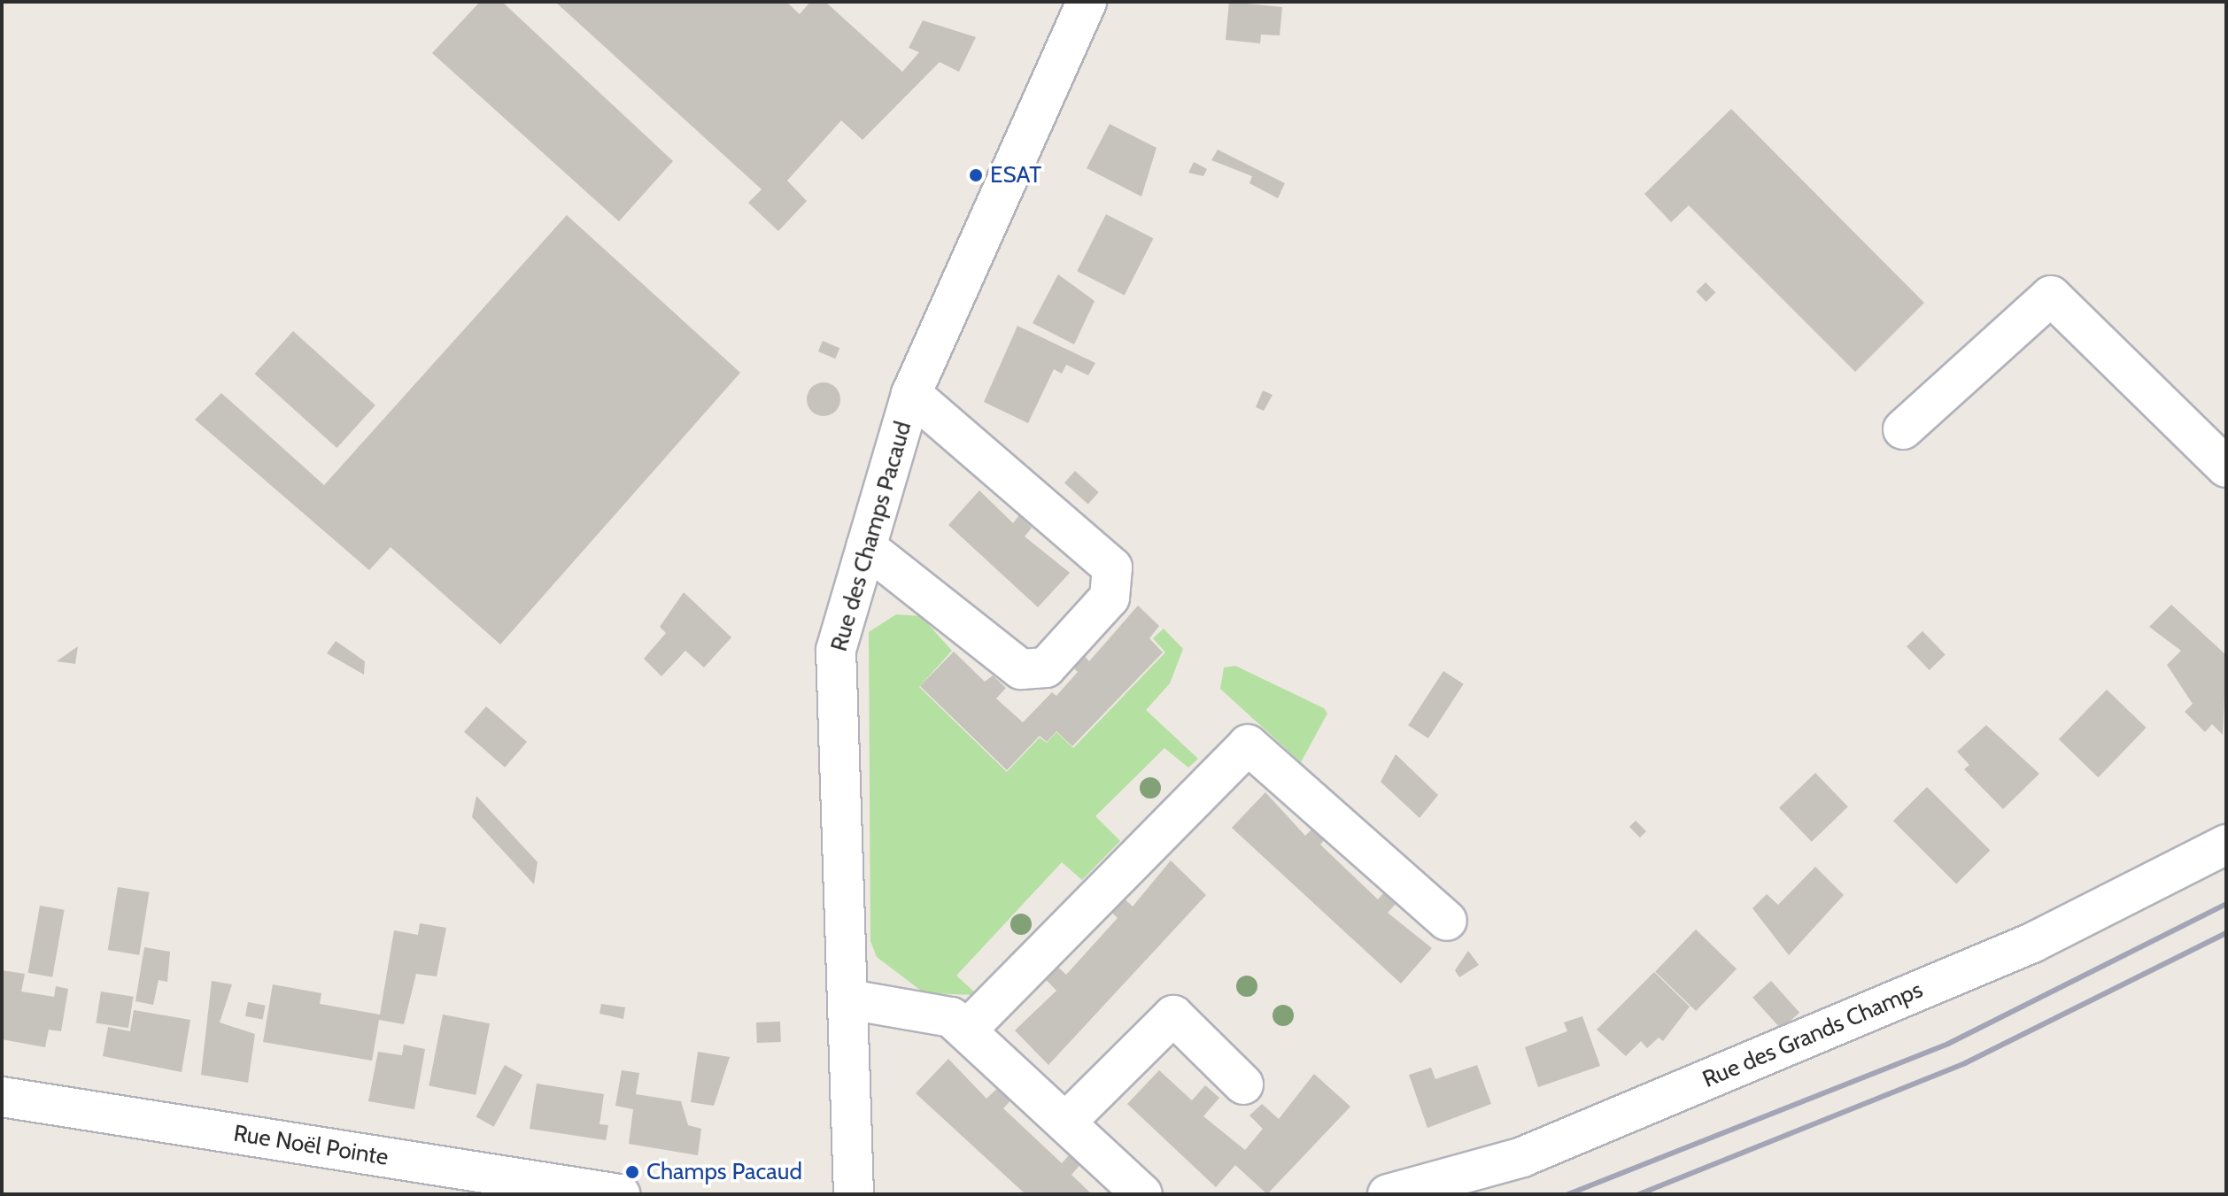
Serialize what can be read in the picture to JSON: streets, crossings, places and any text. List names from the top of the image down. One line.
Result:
{"streets":{"street":["Rue des Champs Pacaud","Rue des Grands Champs","Rue Noël Pointe"]},"places":["ESAT","Champs Pacaud"]}
